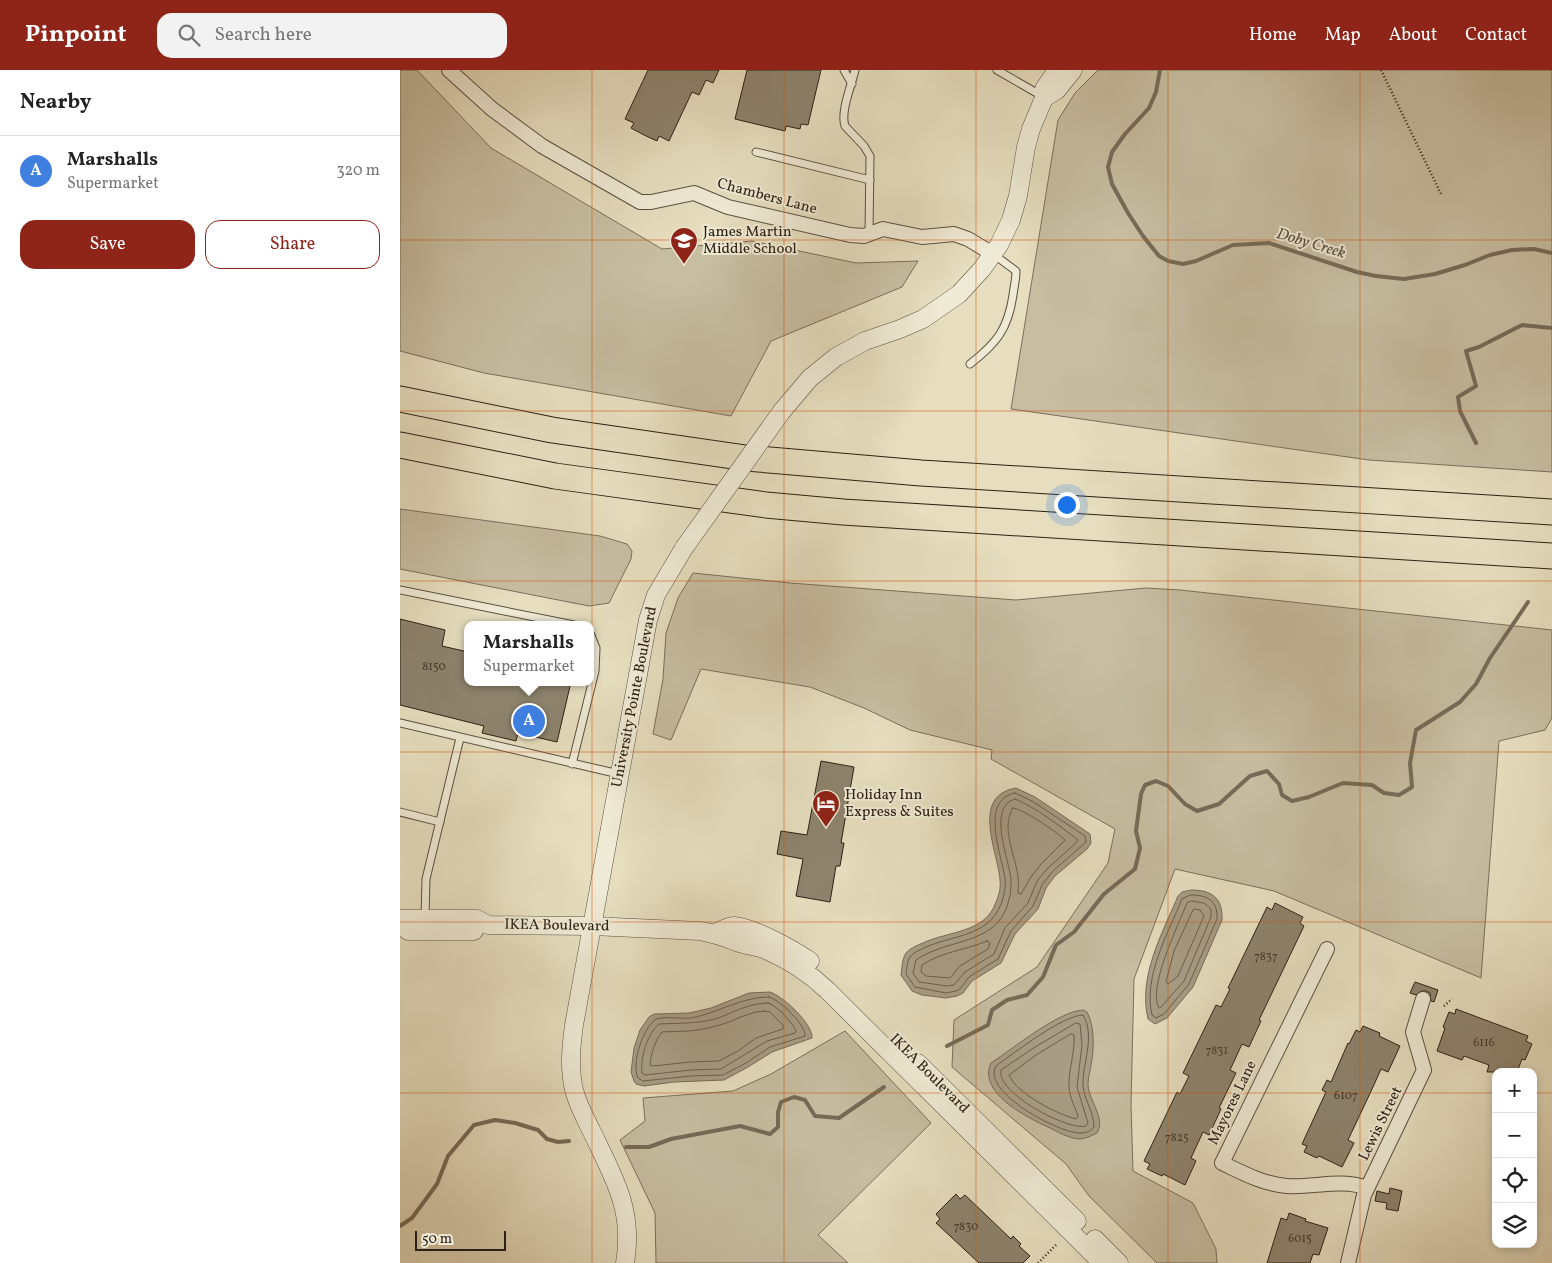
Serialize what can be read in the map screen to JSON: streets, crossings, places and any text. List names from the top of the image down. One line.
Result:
{"streets":{"street":["Chambers Lane","University Pointe Boulevard","IKEA Boulevard","Mayores Lane","Lewis Street"]},"crossings":[["Chambers Lane","University Pointe Boulevard"],["University Pointe Boulevard","IKEA Boulevard"],["Mayores Lane","Lewis Street"]],"water":["Doby Creek"],"places":{"school or university":["James Martin Middle School"],"hotel":["Holiday Inn Express & Suites"]},"house_numbers":["8150","7837","6116","7831","6107","7825","7830","6015"],"scale_bar":"50 m","page":{"header":"Pinpoint","search":"Search here","nav":["Home","Map","About","Contact"],"heading":"Nearby","list":[{"mark":"A","name":"Marshalls","note":"Supermarket","value":"320 m"}],"buttons":["Save","Share"],"popup":["Marshalls","Supermarket"],"pins":"A","map_buttons":["+","−"],"scale":"50 m"}}
